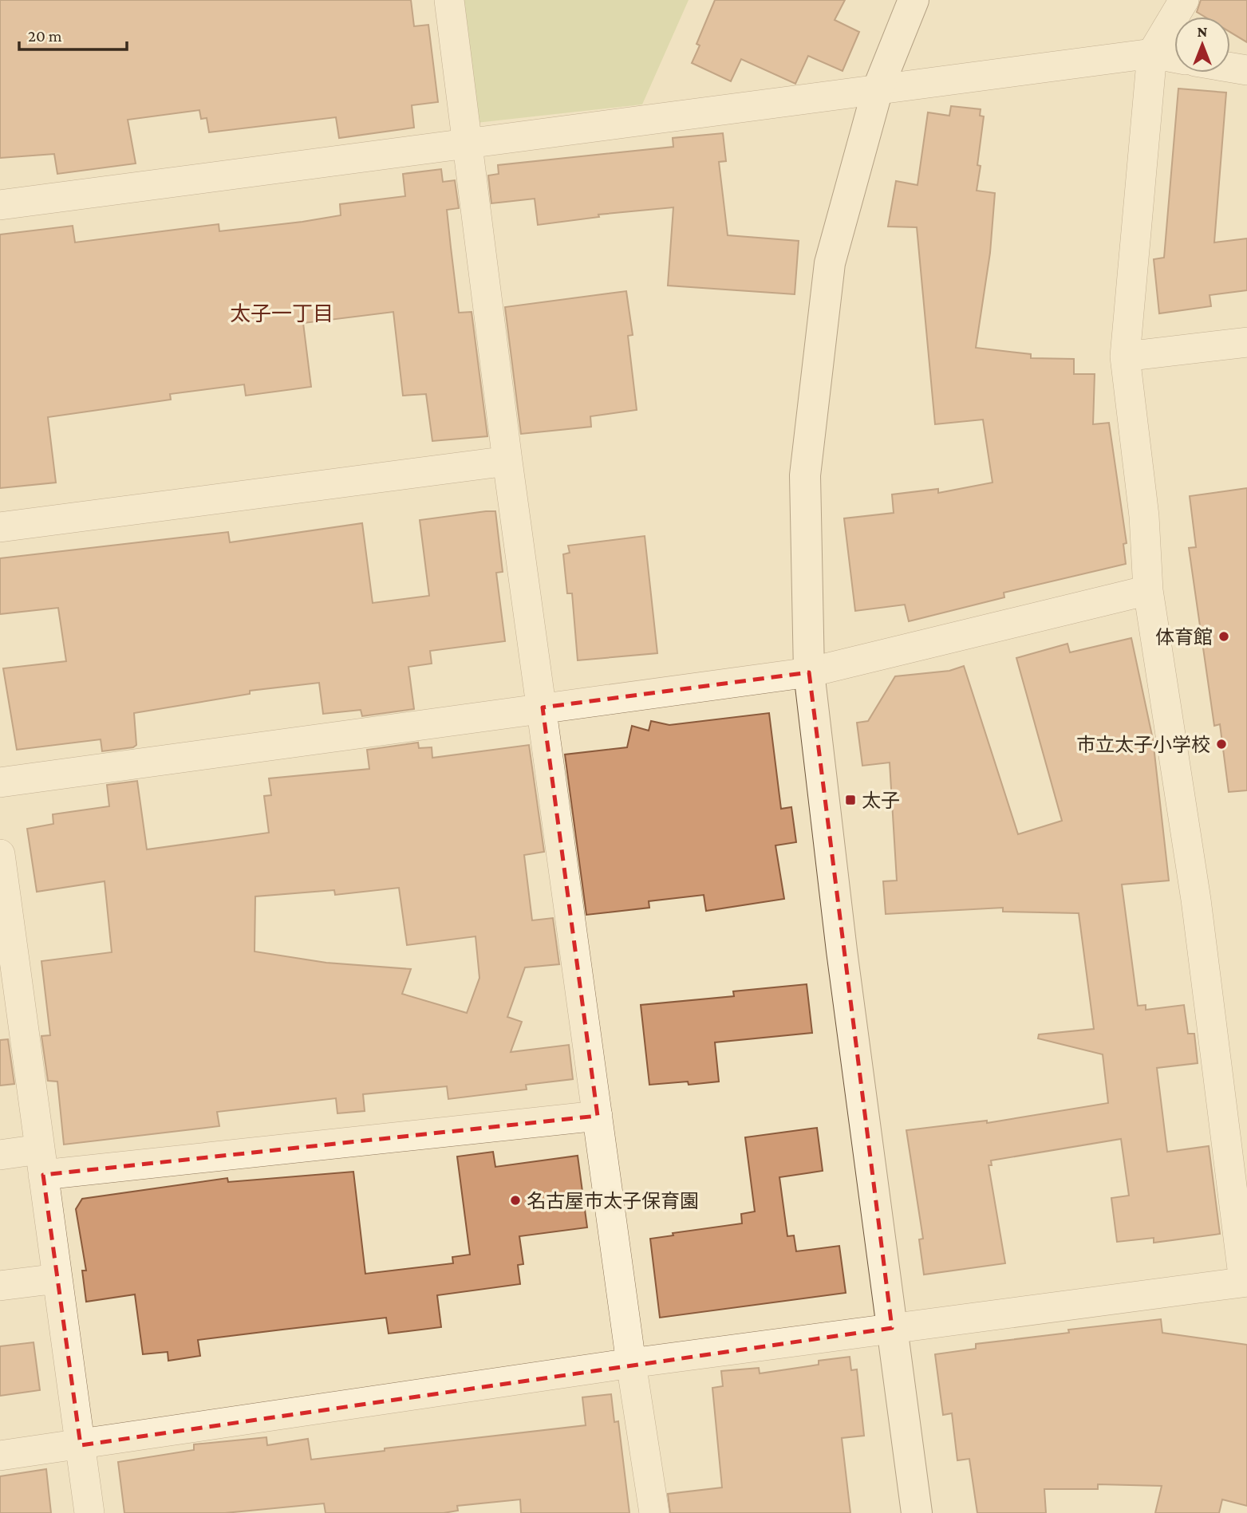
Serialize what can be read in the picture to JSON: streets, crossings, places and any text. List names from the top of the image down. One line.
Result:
{"districts":["太子一丁目"],"places":{"other":["体育館","市立太子小学校","名古屋市太子保育園"],"transit":["太子"]},"scale_bar":"20 m","north":"top"}
